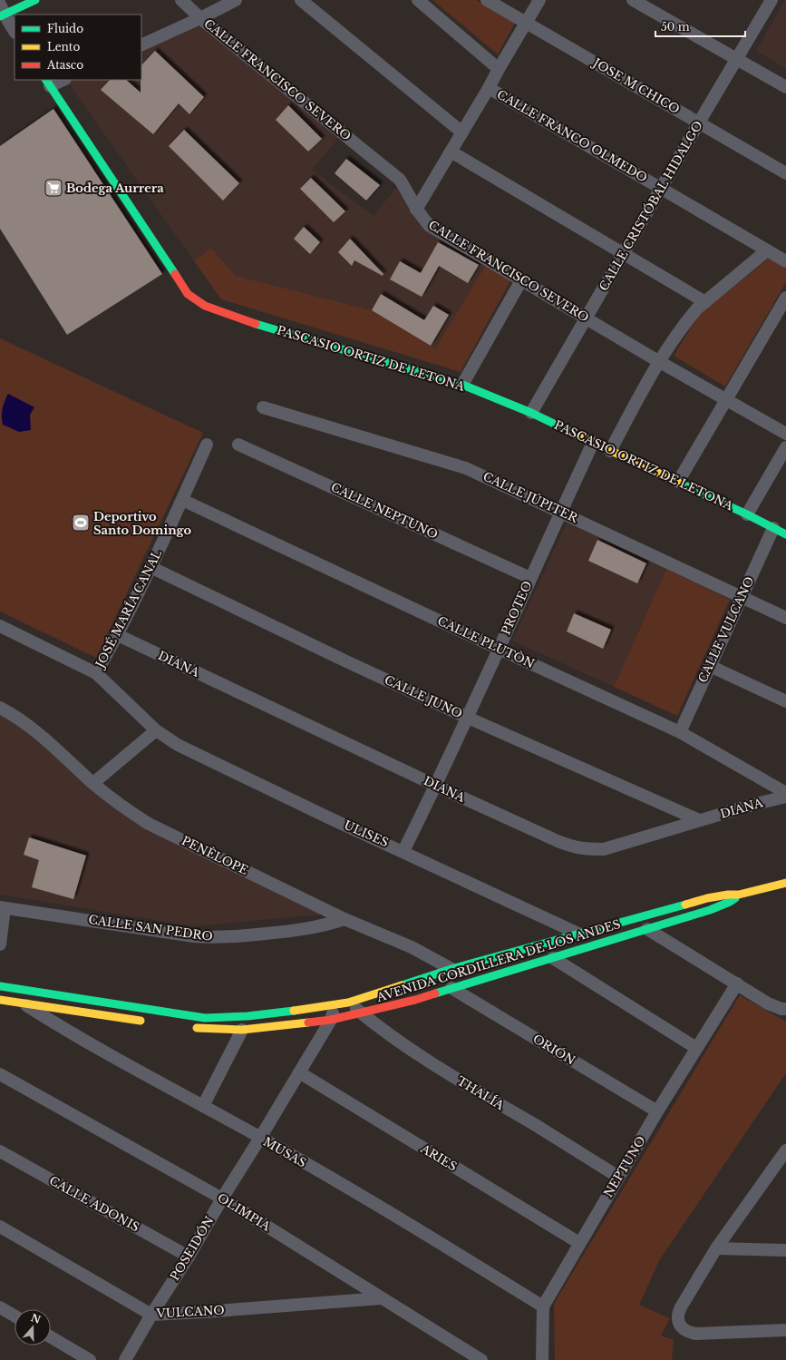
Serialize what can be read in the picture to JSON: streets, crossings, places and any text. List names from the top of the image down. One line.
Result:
{"streets":{"street":["CALLE FRANCISCO SEVERO","JOSE M CHICO","CALLE FRANCO OLMEDO","CALLE CRISTÓBAL HIDALGO","PASCASIO ORTIZ DE LETONA","CALLE JÚPITER","CALLE NEPTUNO","PROTEO","JOSÉ MARÍA CANAL","CALLE VULCANO","CALLE PLUTÒN","DIANA","CALLE JUNO","ULISES","PENÈLOPE","CALLE SAN PEDRO","AVENIDA CORDILLERA DE LOS ANDES","ORIÓN","THALÍA","MUSAS","ARIES","NEPTUNO","CALLE ADONIS","OLIMPIA","POSEIDÓN","VULCANO"]},"crossings":[["CALLE FRANCISCO SEVERO","CALLE CRISTÓBAL HIDALGO"],["JOSE M CHICO","CALLE CRISTÓBAL HIDALGO"],["CALLE FRANCO OLMEDO","CALLE CRISTÓBAL HIDALGO"],["CALLE CRISTÓBAL HIDALGO","PASCASIO ORTIZ DE LETONA"],["PASCASIO ORTIZ DE LETONA","PROTEO"],["PASCASIO ORTIZ DE LETONA","CALLE VULCANO"],["CALLE JÚPITER","PROTEO"],["CALLE JÚPITER","CALLE VULCANO"],["CALLE NEPTUNO","PROTEO"],["PROTEO","CALLE PLUTÒN"],["PROTEO","DIANA"],["PROTEO","CALLE JUNO"],["PROTEO","ULISES"],["JOSÉ MARÍA CANAL","CALLE PLUTÒN"],["JOSÉ MARÍA CANAL","DIANA"],["JOSÉ MARÍA CANAL","CALLE JUNO"],["JOSÉ MARÍA CANAL","ULISES"],["CALLE VULCANO","CALLE PLUTÒN"],["DIANA","CALLE JUNO"],["ULISES","AVENIDA CORDILLERA DE LOS ANDES"],["PENÈLOPE","CALLE SAN PEDRO"],["PENÈLOPE","AVENIDA CORDILLERA DE LOS ANDES"],["AVENIDA CORDILLERA DE LOS ANDES","ORIÓN"],["AVENIDA CORDILLERA DE LOS ANDES","THALÍA"],["AVENIDA CORDILLERA DE LOS ANDES","POSEIDÓN"],["ORIÓN","NEPTUNO"],["THALÍA","NEPTUNO"],["MUSAS","NEPTUNO"],["MUSAS","POSEIDÓN"],["ARIES","NEPTUNO"],["ARIES","POSEIDÓN"],["CALLE ADONIS","POSEIDÓN"],["OLIMPIA","POSEIDÓN"],["OLIMPIA","VULCANO"],["POSEIDÓN","VULCANO"]],"places":{"supermarket":["Bodega Aurrera"],"sports":["Deportivo Santo Domingo"]},"legend":["Fluido","Lento","Atasco"],"scale_bar":"50 m","north":"top"}
